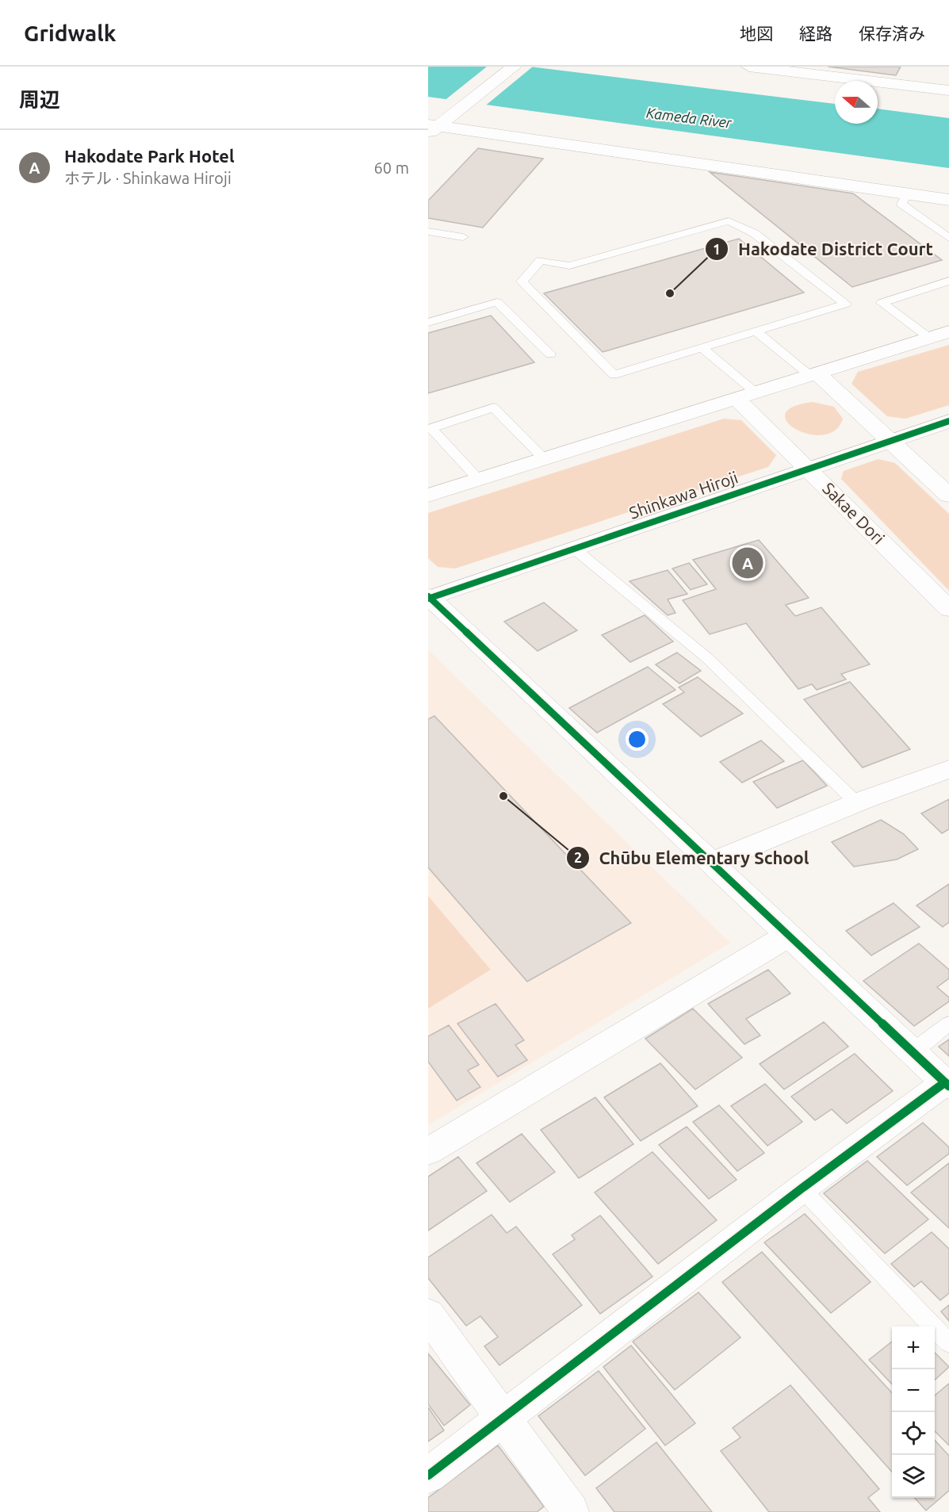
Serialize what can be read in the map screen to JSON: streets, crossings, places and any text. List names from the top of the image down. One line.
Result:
{"streets":{"street":["Shinkawa Hiroji","Sakae Dori"]},"crossings":[["Shinkawa Hiroji","Sakae Dori"]],"water":["Kameda River"],"places":["Hakodate District Court","Chūbu Elementary School"],"north":"left","page":{"header":"Gridwalk","nav":["地図","経路","保存済み"],"heading":"周辺","list":[{"mark":"A","name":"Hakodate Park Hotel","note":"ホテル · Shinkawa Hiroji","value":"60 m"}],"pins":"A","map_buttons":["+","−"]}}
